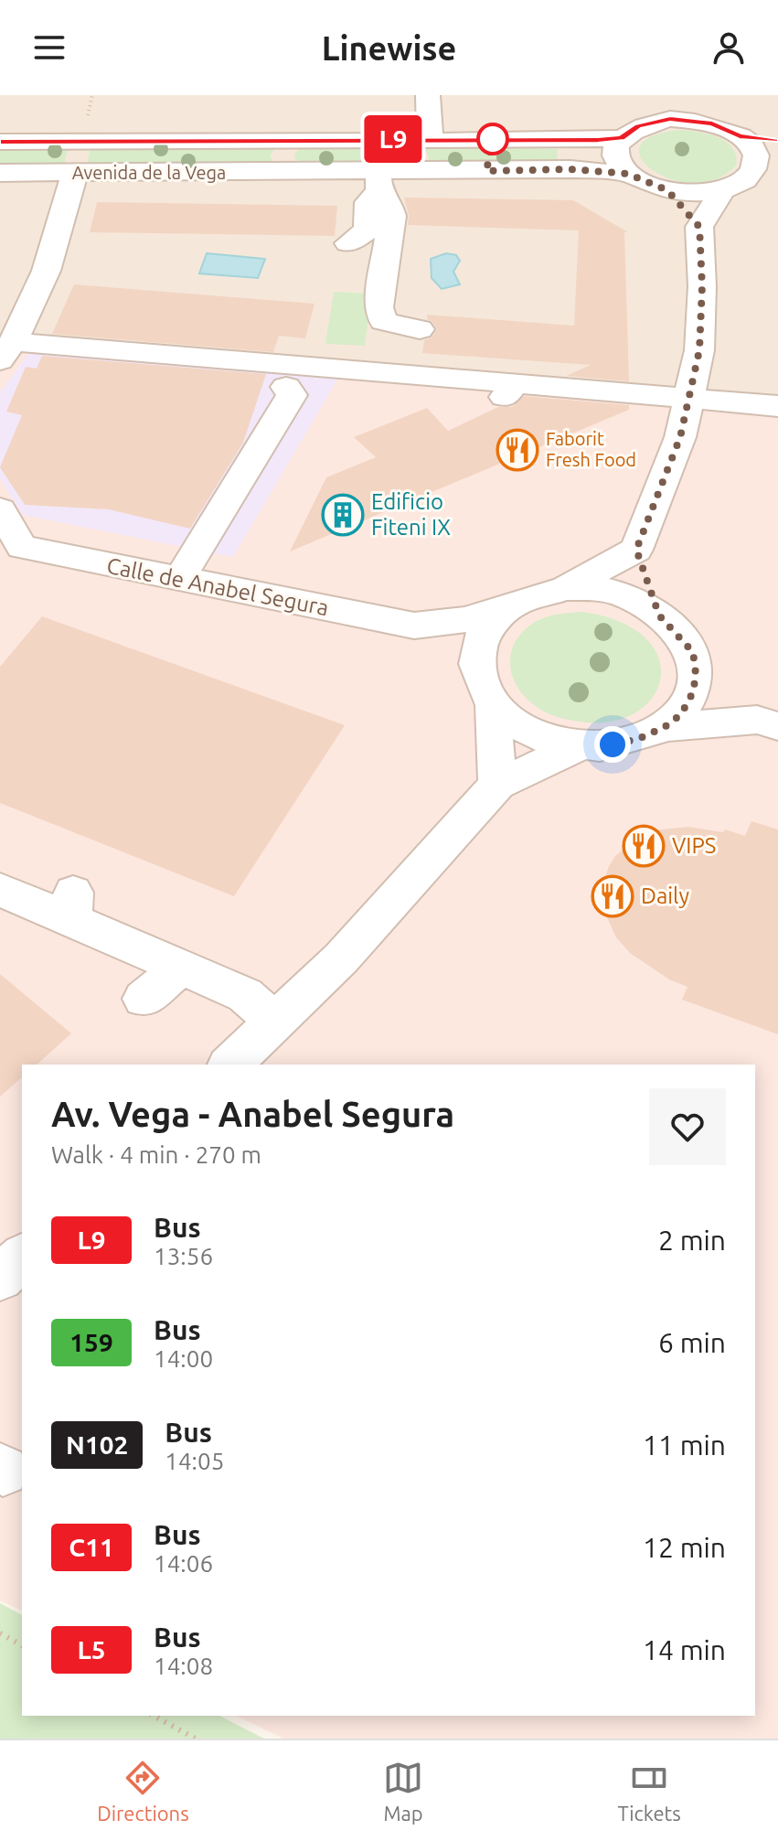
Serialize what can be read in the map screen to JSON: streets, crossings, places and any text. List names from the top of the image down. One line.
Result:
{"streets":{"street":["Avenida de la Vega","Calle de Anabel Segura"]},"places":{"restaurant":["Faborit Fresh Food","VIPS","Daily"],"building":["Edificio Fiteni IX"]},"lines":["bus line L9"],"page":{"header":"Linewise","on_map":"L9","heading":["Av. Vega - Anabel Segura","Walk · 4 min · 270 m"],"list":[{"mark":"L9","name":"Bus","note":"13:56","value":"2 min"},{"mark":"159","name":"Bus","note":"14:00","value":"6 min"},{"mark":"N102","name":"Bus","note":"14:05","value":"11 min"},{"mark":"C11","name":"Bus","note":"14:06","value":"12 min"},{"mark":"L5","name":"Bus","note":"14:08","value":"14 min"}],"tabs":["Directions","Map","Tickets"]}}
